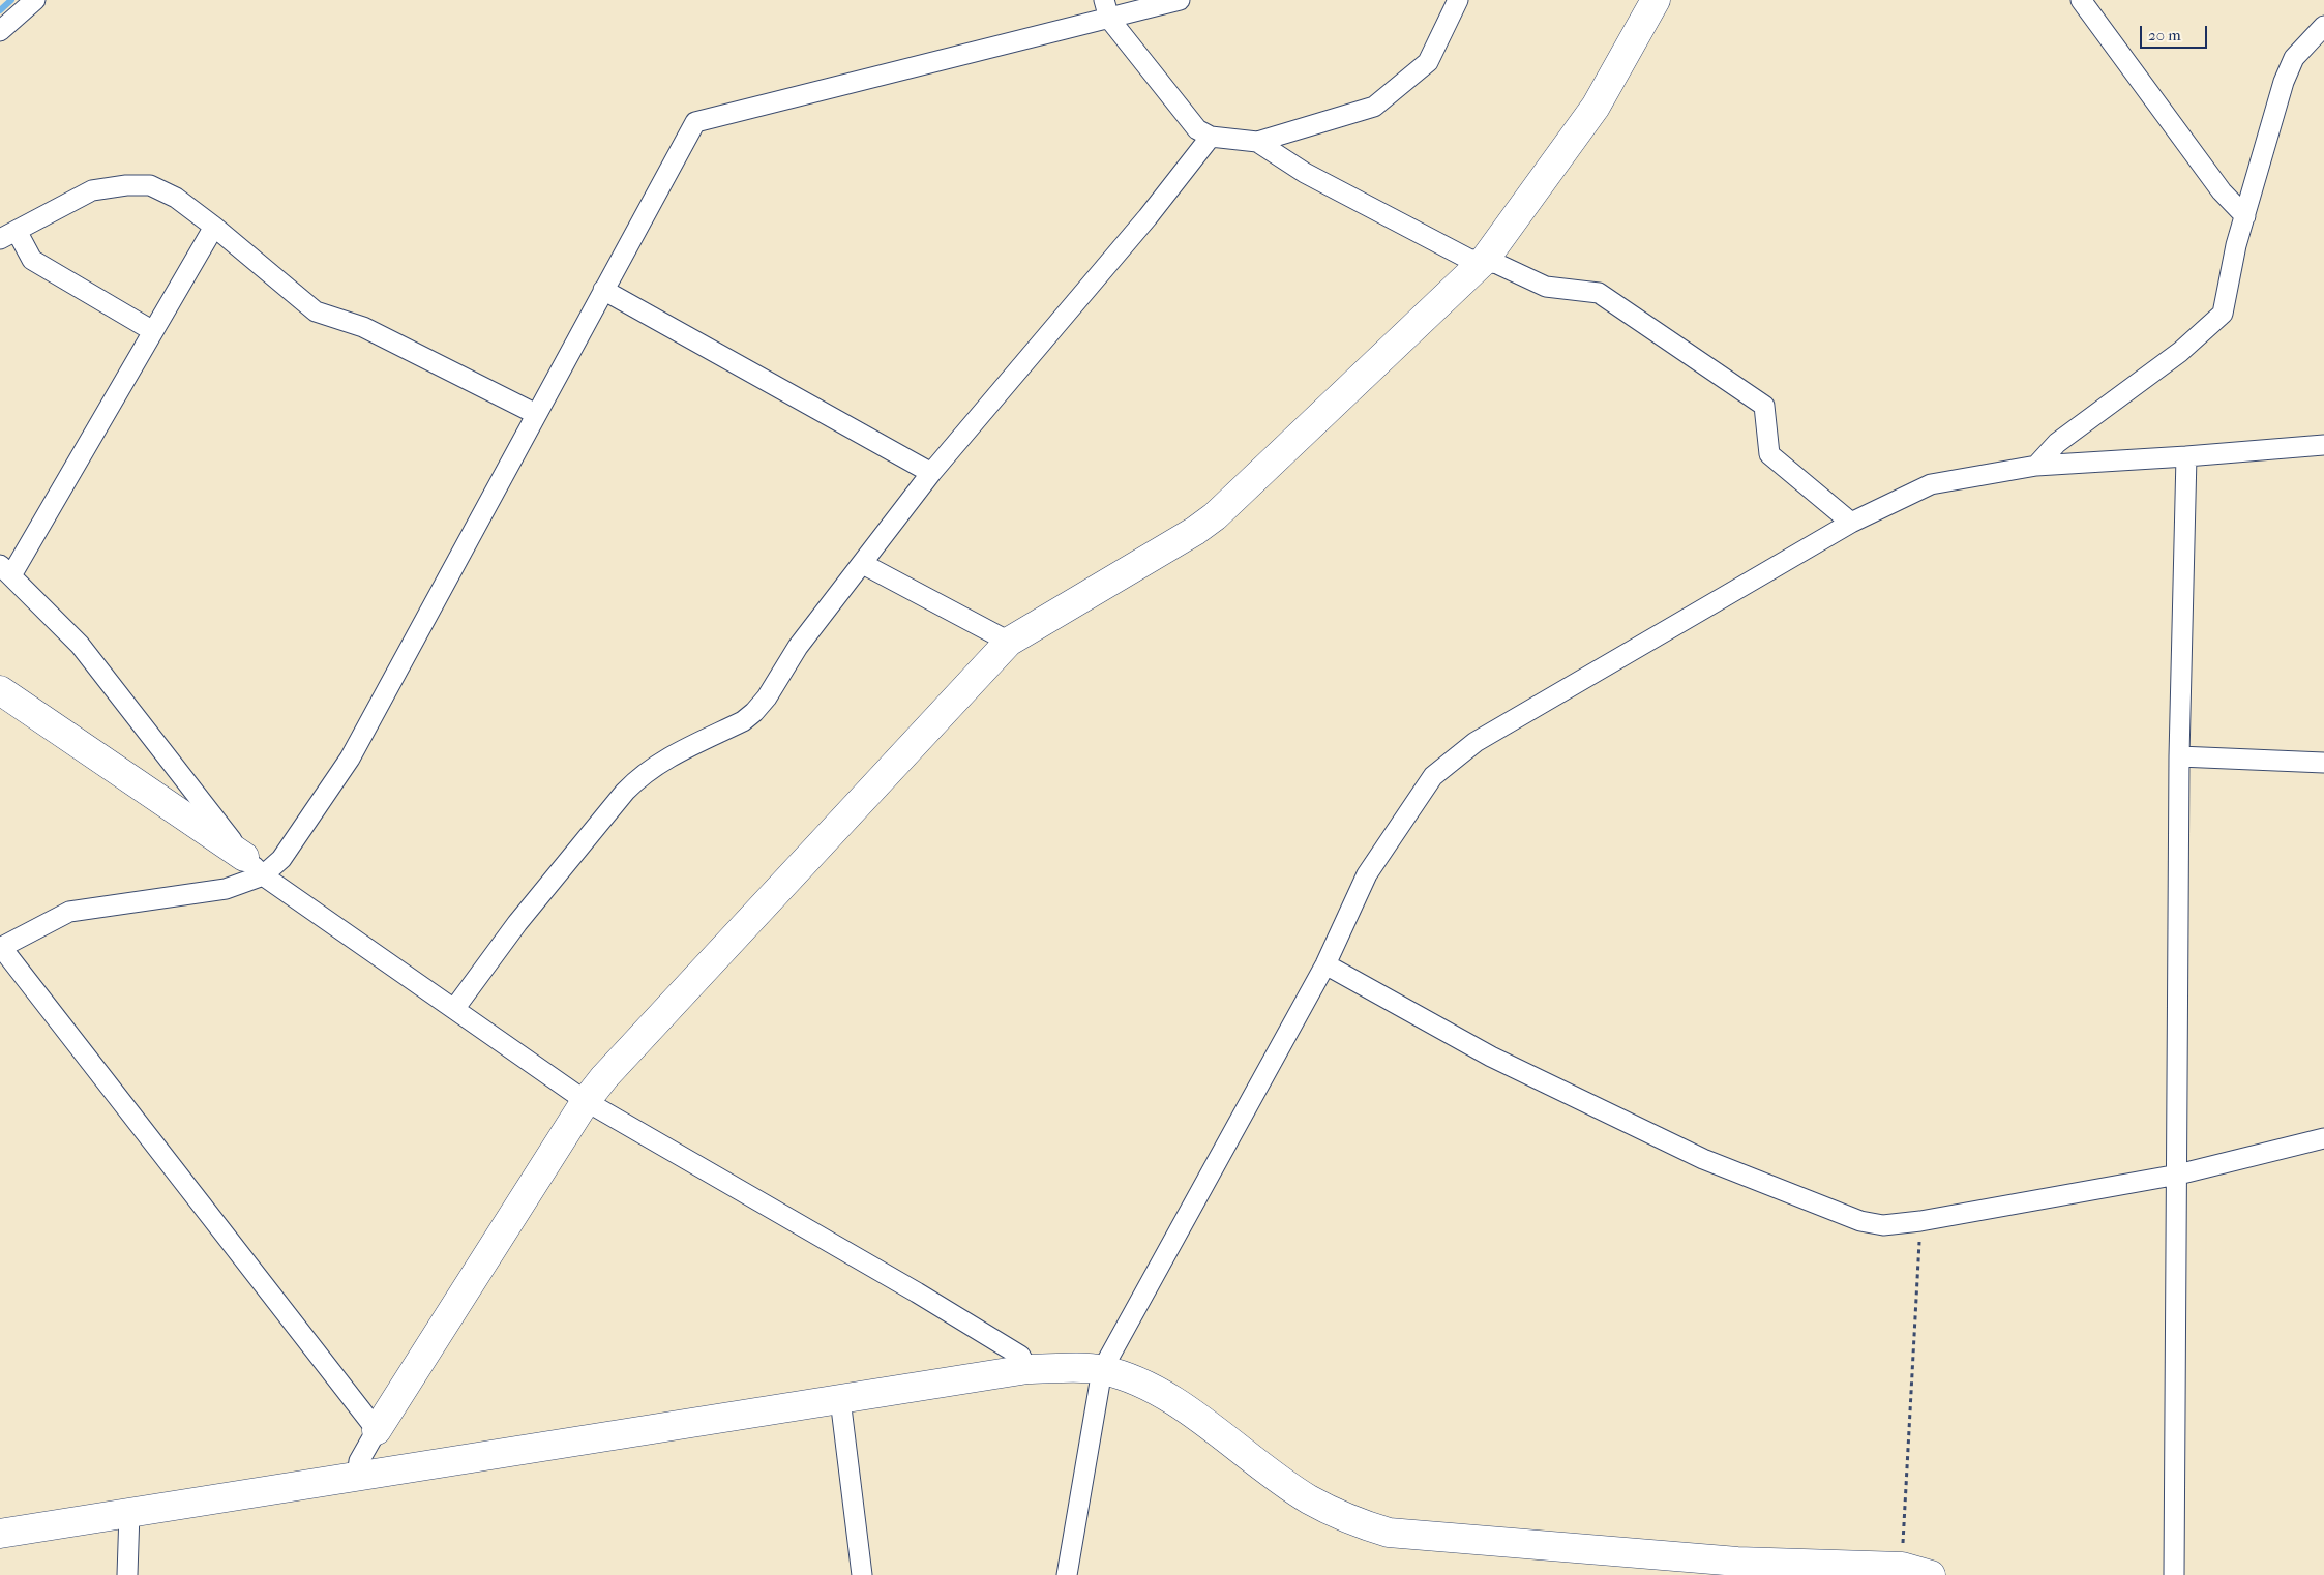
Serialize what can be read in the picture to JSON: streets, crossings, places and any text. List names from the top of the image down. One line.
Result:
{"scale_bar":"20 m"}
